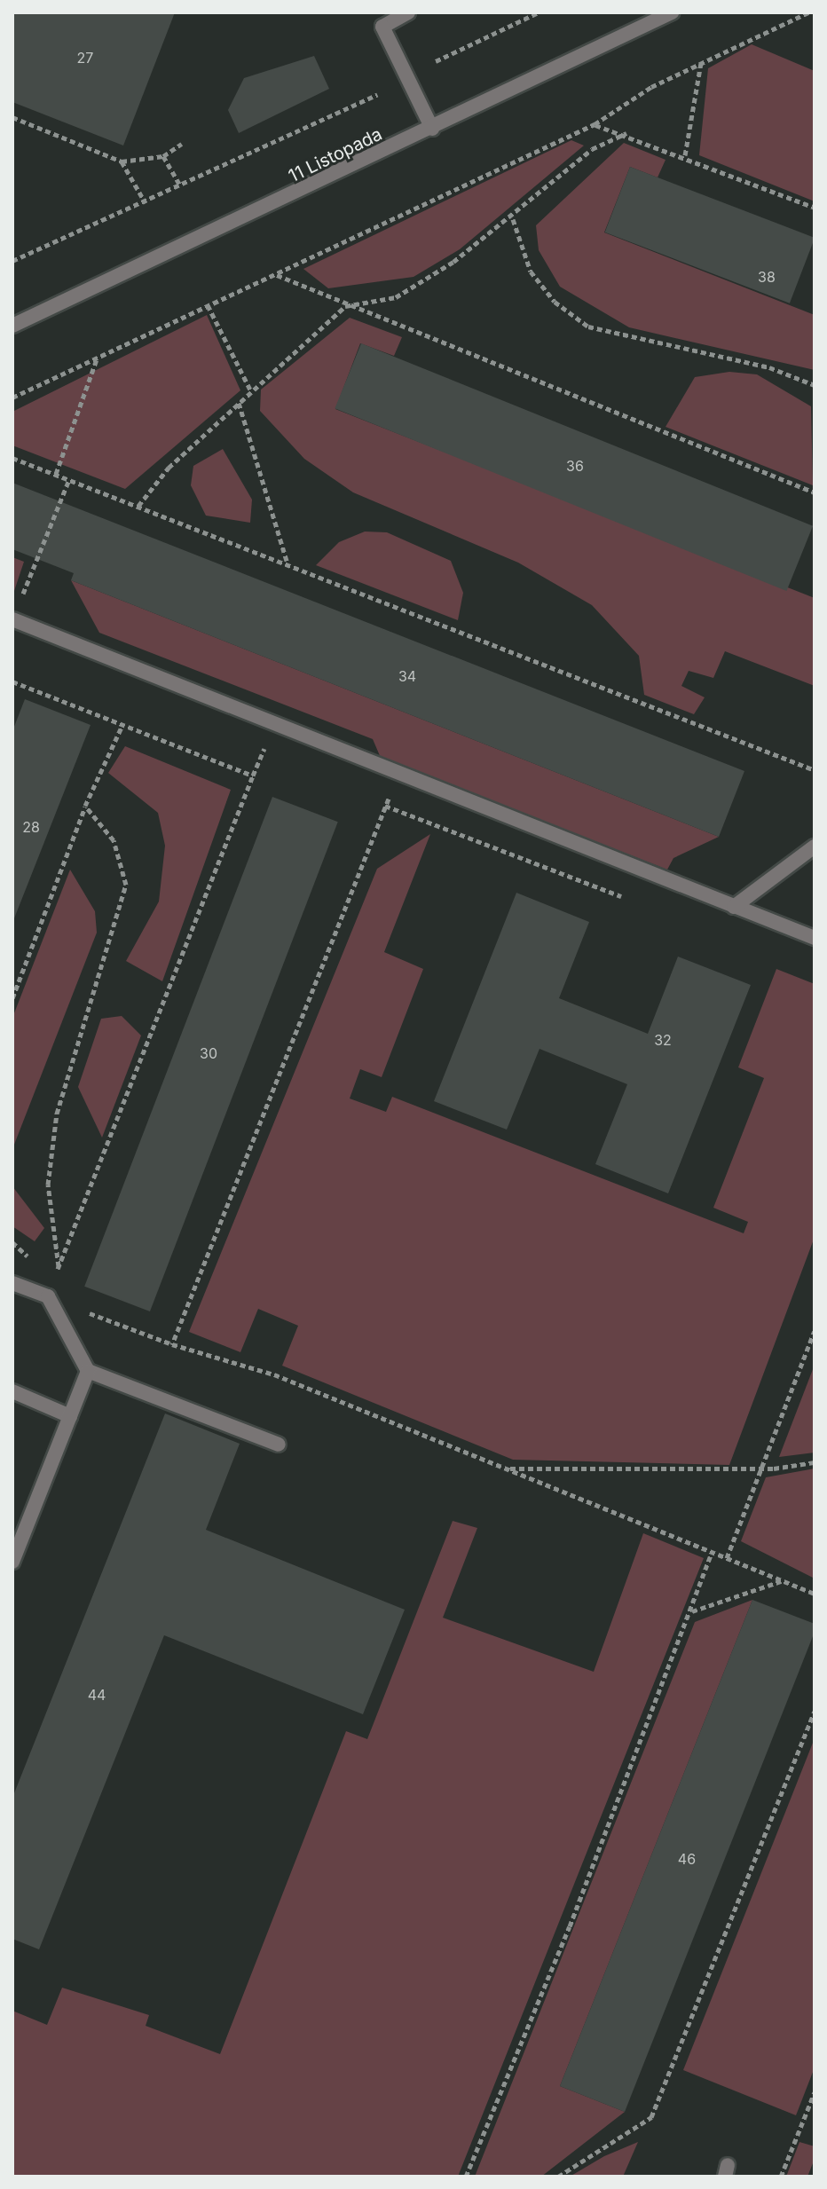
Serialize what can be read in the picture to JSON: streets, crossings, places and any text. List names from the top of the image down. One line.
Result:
{"streets":{"street":["11 Listopada"]},"house_numbers":["27","38","36","34","28","32","30","44","46"]}
